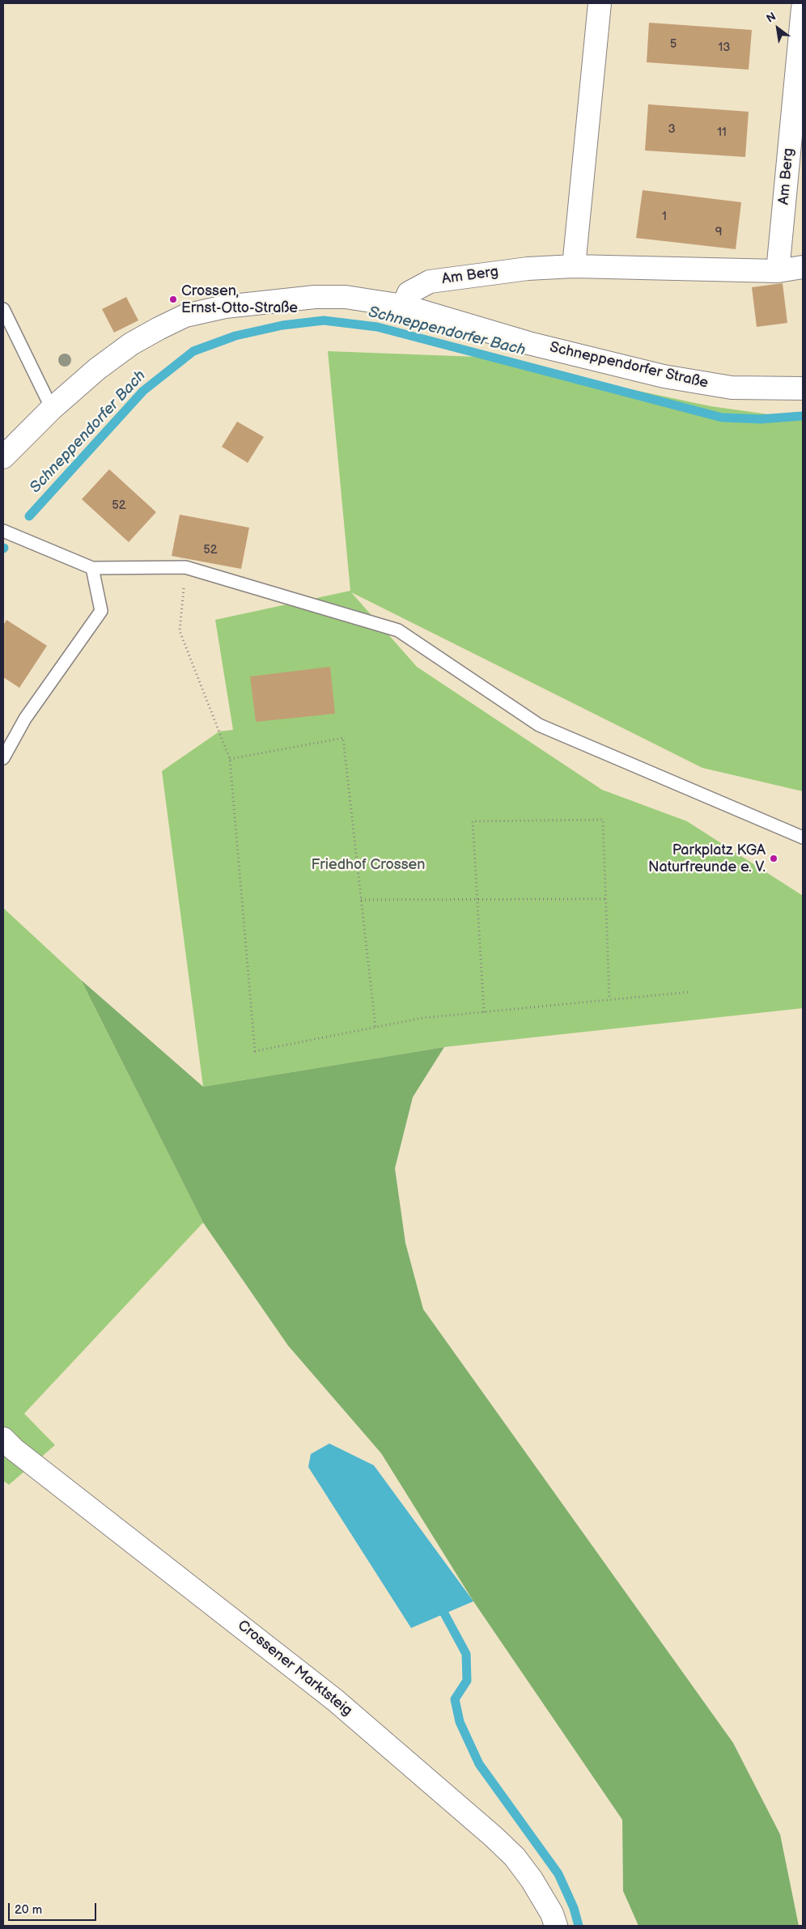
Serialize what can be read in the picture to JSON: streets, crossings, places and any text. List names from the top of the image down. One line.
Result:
{"streets":{"street":["Am Berg","Schneppendorfer Straße","Crossener Marktsteig"]},"crossings":[["Am Berg","Schneppendorfer Straße"]],"water":["Schneppendorfer Bach"],"parks":["Friedhof Crossen"],"places":["Crossen, Ernst-Otto-Straße","Parkplatz KGA Naturfreunde e. V."],"house_numbers":["5","13","3","11","1","9","52","52"],"scale_bar":"20 m","north":"top left"}
